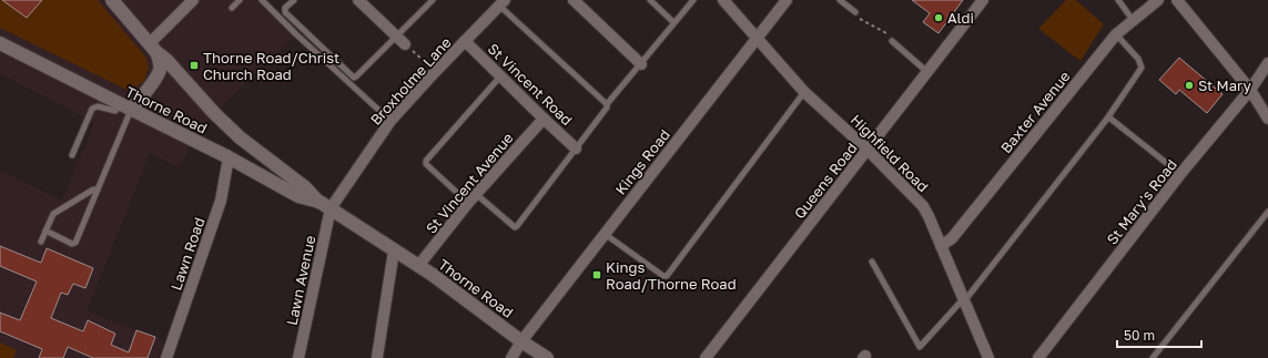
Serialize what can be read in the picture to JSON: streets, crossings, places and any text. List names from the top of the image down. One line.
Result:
{"streets":{"street":["Broxholme Lane","St Vincent Road","Thorne Road","Baxter Avenue","Highfield Road","Kings Road","Queens Road","St Vincent Avenue","St Mary's Road","Lawn Road","Lawn Avenue"]},"crossings":[["Broxholme Lane","St Vincent Road"],["Broxholme Lane","Thorne Road"],["Broxholme Lane","Lawn Avenue"],["St Vincent Road","St Vincent Avenue"],["Thorne Road","Kings Road"],["Thorne Road","St Vincent Avenue"],["Thorne Road","Lawn Road"],["Thorne Road","Lawn Avenue"],["Baxter Avenue","Highfield Road"],["Highfield Road","Kings Road"],["Highfield Road","Queens Road"]],"places":{"other":["Aldi","St Mary"],"transit":["Thorne Road/Christ Church Road","Kings Road/Thorne Road"]},"scale_bar":"50 m"}
